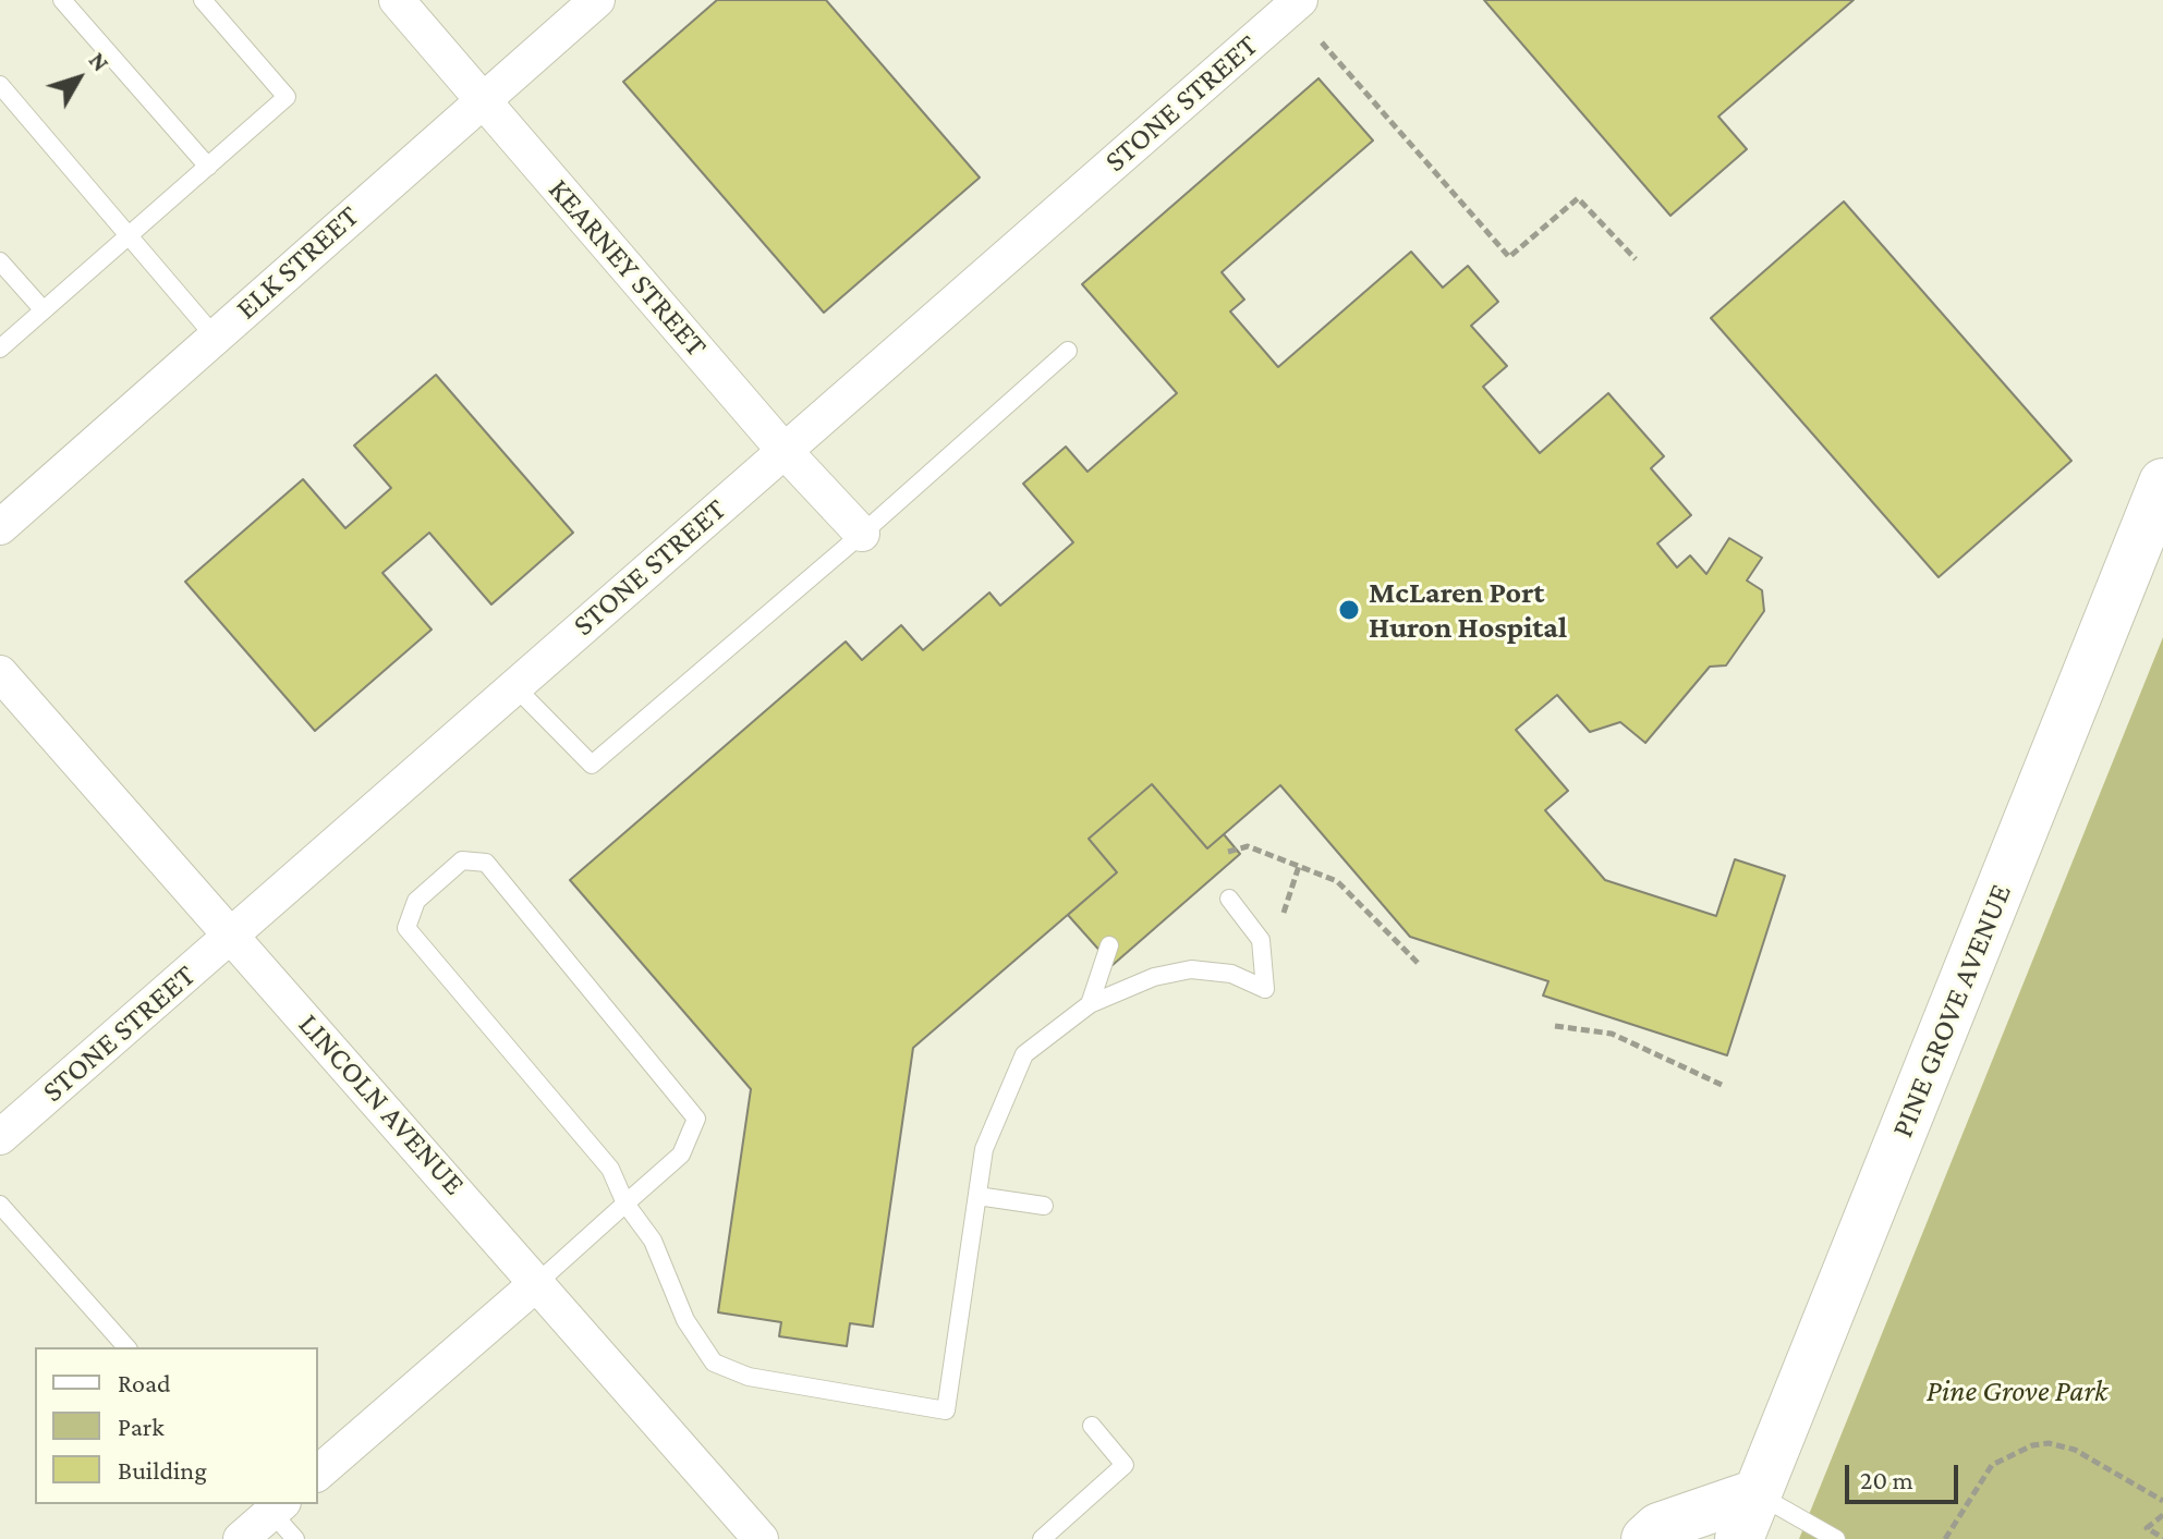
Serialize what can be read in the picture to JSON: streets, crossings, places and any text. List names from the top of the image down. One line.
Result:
{"streets":{"main road":["PINE GROVE AVENUE"],"street":["STONE STREET","ELK STREET","KEARNEY STREET","LINCOLN AVENUE"]},"crossings":[["STONE STREET","KEARNEY STREET"],["STONE STREET","LINCOLN AVENUE"],["ELK STREET","KEARNEY STREET"]],"parks":["Pine Grove Park"],"places":["McLaren Port Huron Hospital"],"legend":["Road","Park","Building"],"scale_bar":"20 m","north":"top right"}
